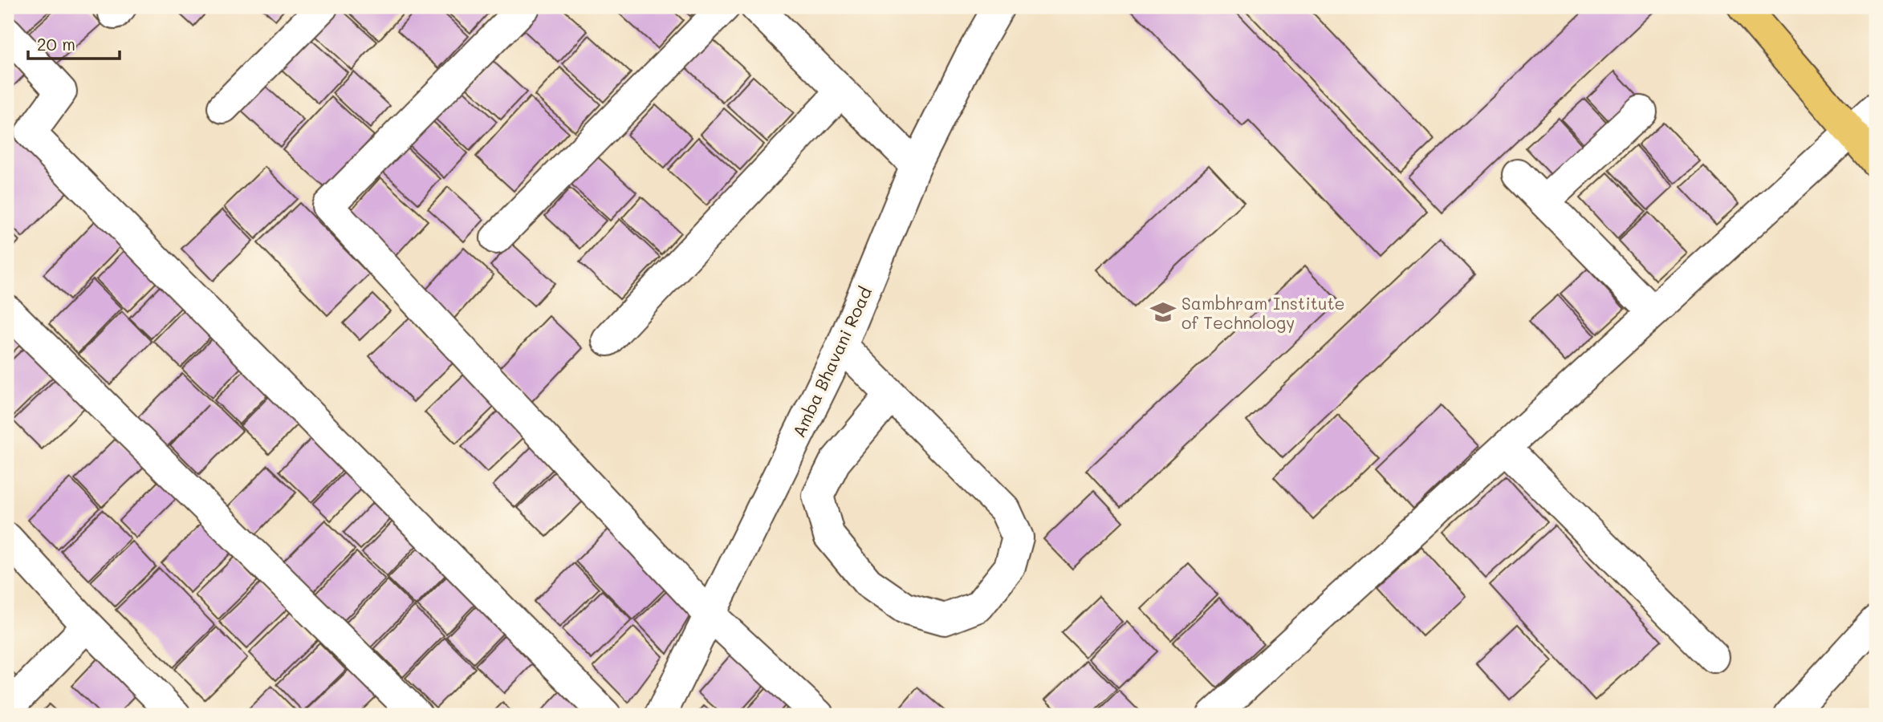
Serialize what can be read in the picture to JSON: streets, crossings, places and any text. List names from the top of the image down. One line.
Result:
{"streets":{"street":["Amba Bhavani Road"]},"places":{"school or university":["Sambhram Institute of Technology"]},"scale_bar":"20 m"}
